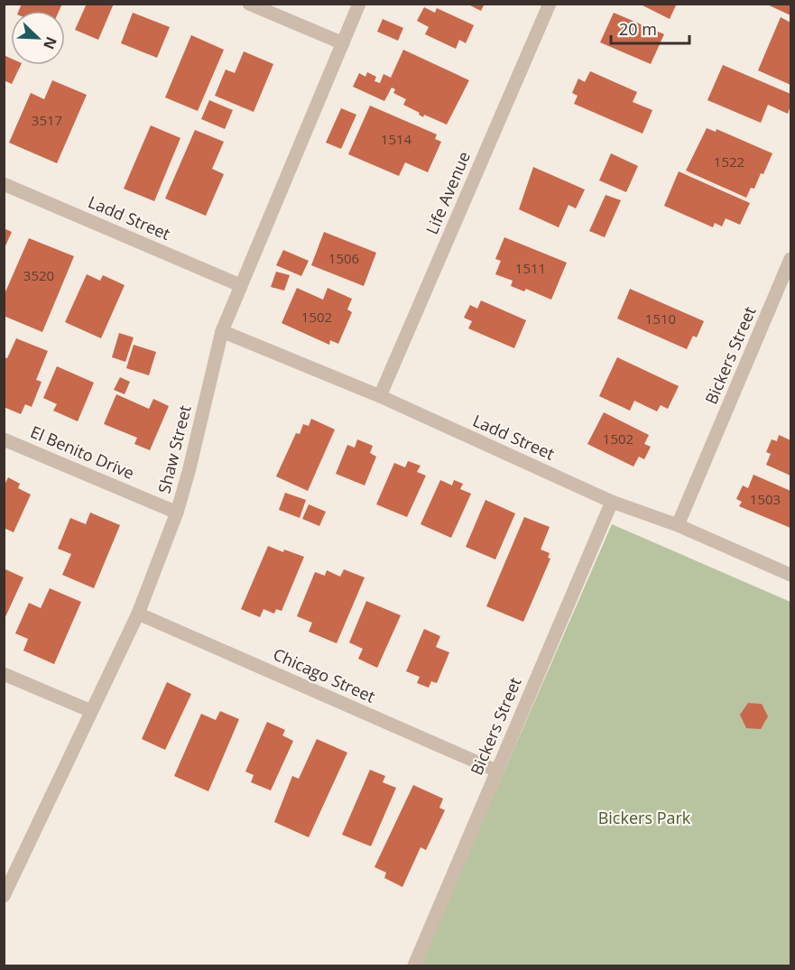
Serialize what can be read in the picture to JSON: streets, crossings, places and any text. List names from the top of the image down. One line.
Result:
{"streets":{"street":["Life Avenue","Ladd Street","Bickers Street","Shaw Street","El Benito Drive","Chicago Street"]},"crossings":[["Life Avenue","Ladd Street"],["Ladd Street","Bickers Street"],["Ladd Street","Shaw Street"],["Bickers Street","Chicago Street"],["Shaw Street","El Benito Drive"],["Shaw Street","Chicago Street"]],"parks":["Bickers Park"],"house_numbers":["3517","1514","1522","1506","1511","3520","1502","1510","1502","1503"],"scale_bar":"20 m","north":"bottom right"}
